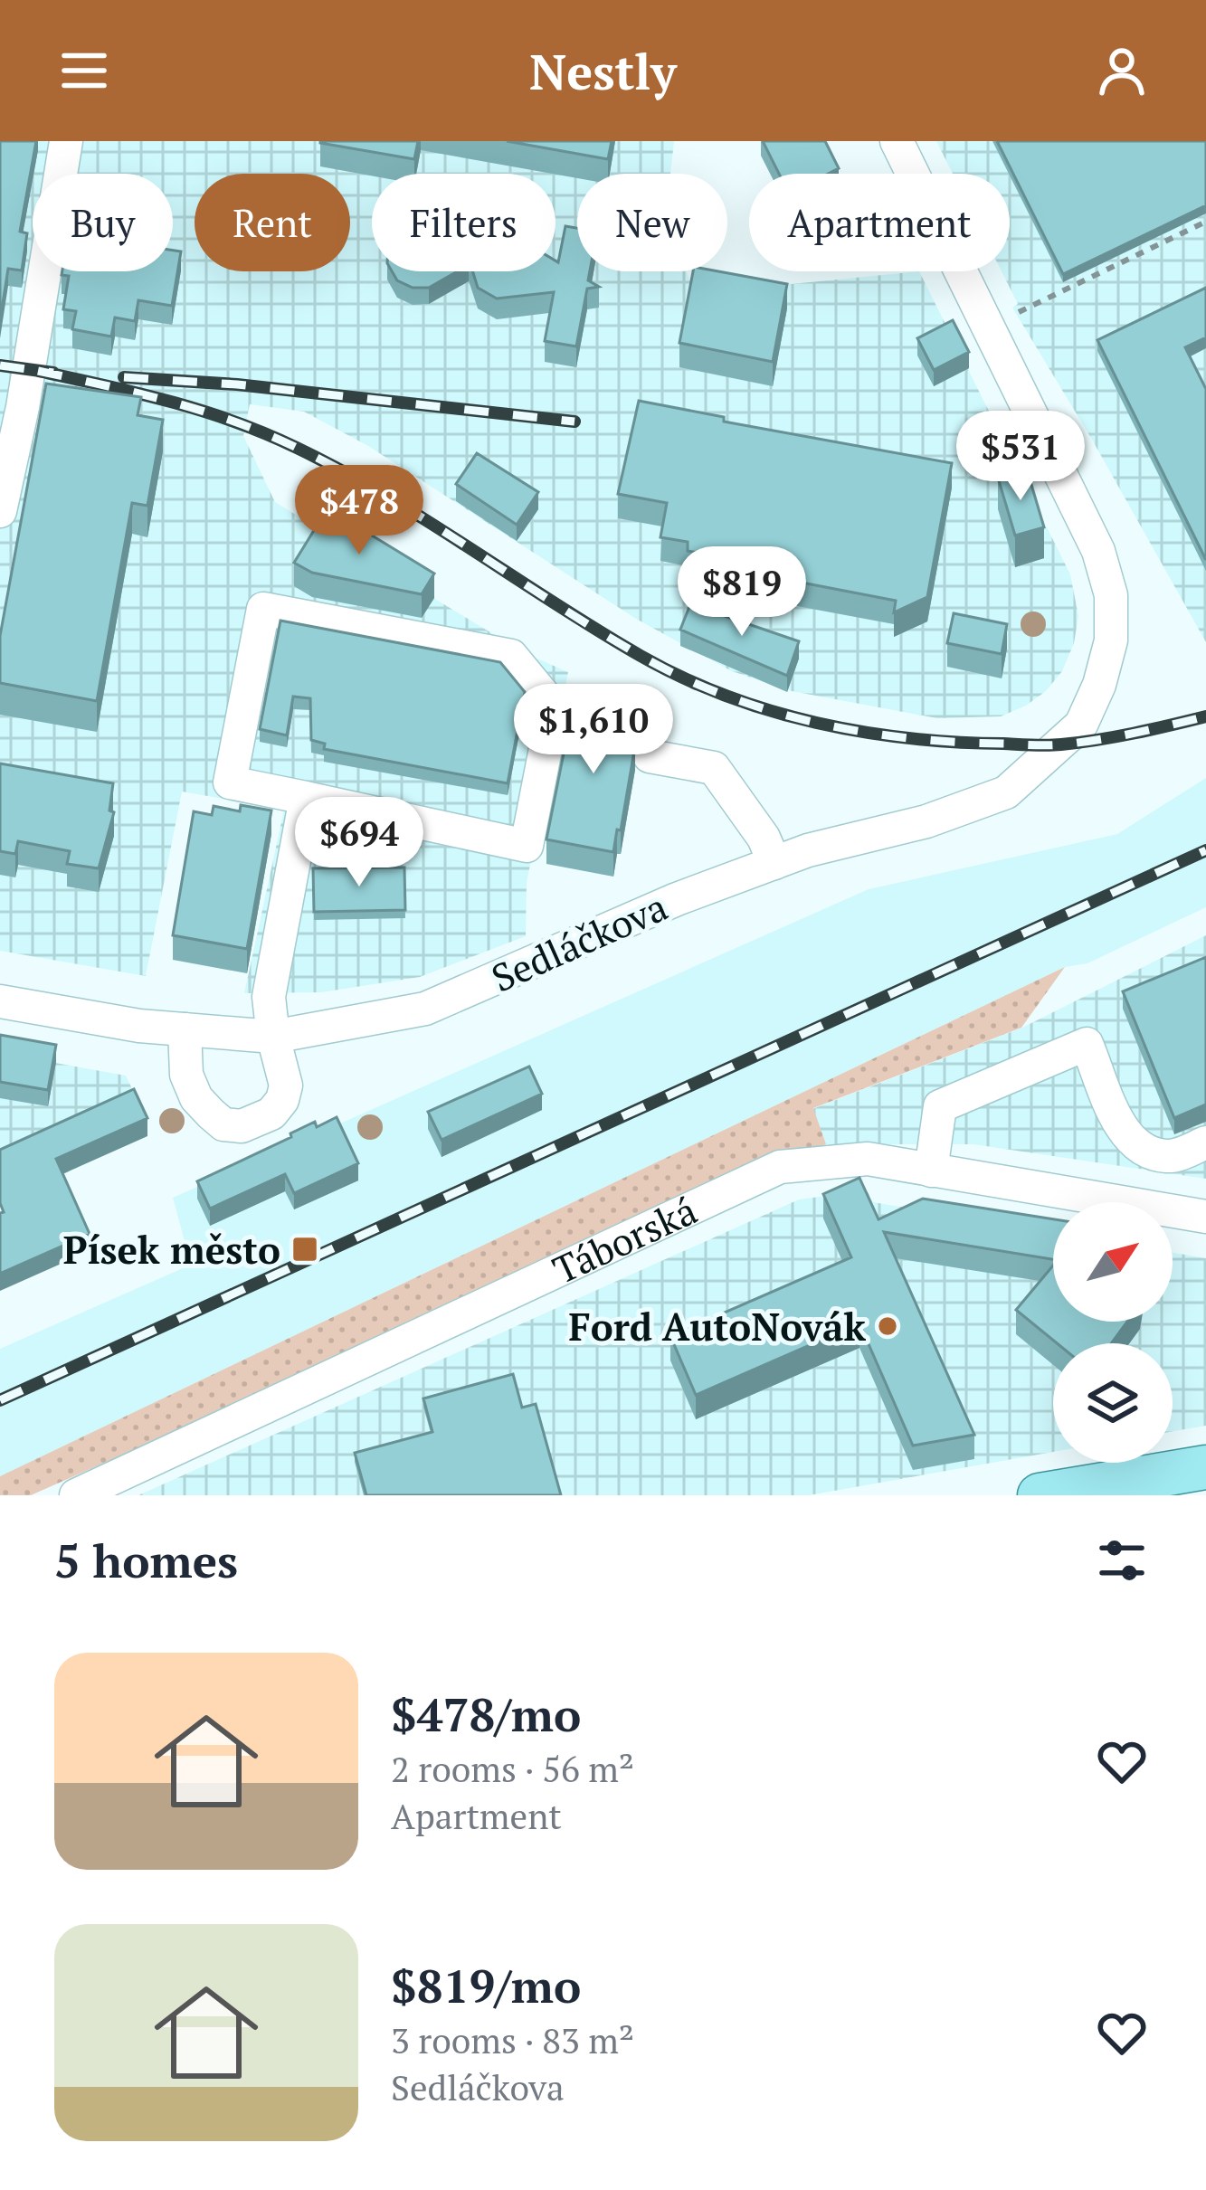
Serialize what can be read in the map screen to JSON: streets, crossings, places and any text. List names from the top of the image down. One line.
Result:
{"streets":{"street":["Sedláčkova","Táborská"]},"places":{"transit":["Písek město"],"other":["Ford AutoNovák"]},"north":"top right","page":{"header":"Nestly","chip":["Buy","Rent","Filters","New","Apartment"],"price":["$531","$478","$819","$1,610","$694"],"heading":"5 homes","list":[{"name":"$478/mo","note":"2 rooms · 56 m² · Apartment"},{"name":"$819/mo","note":"3 rooms · 83 m² · Sedláčkova"}]}}
